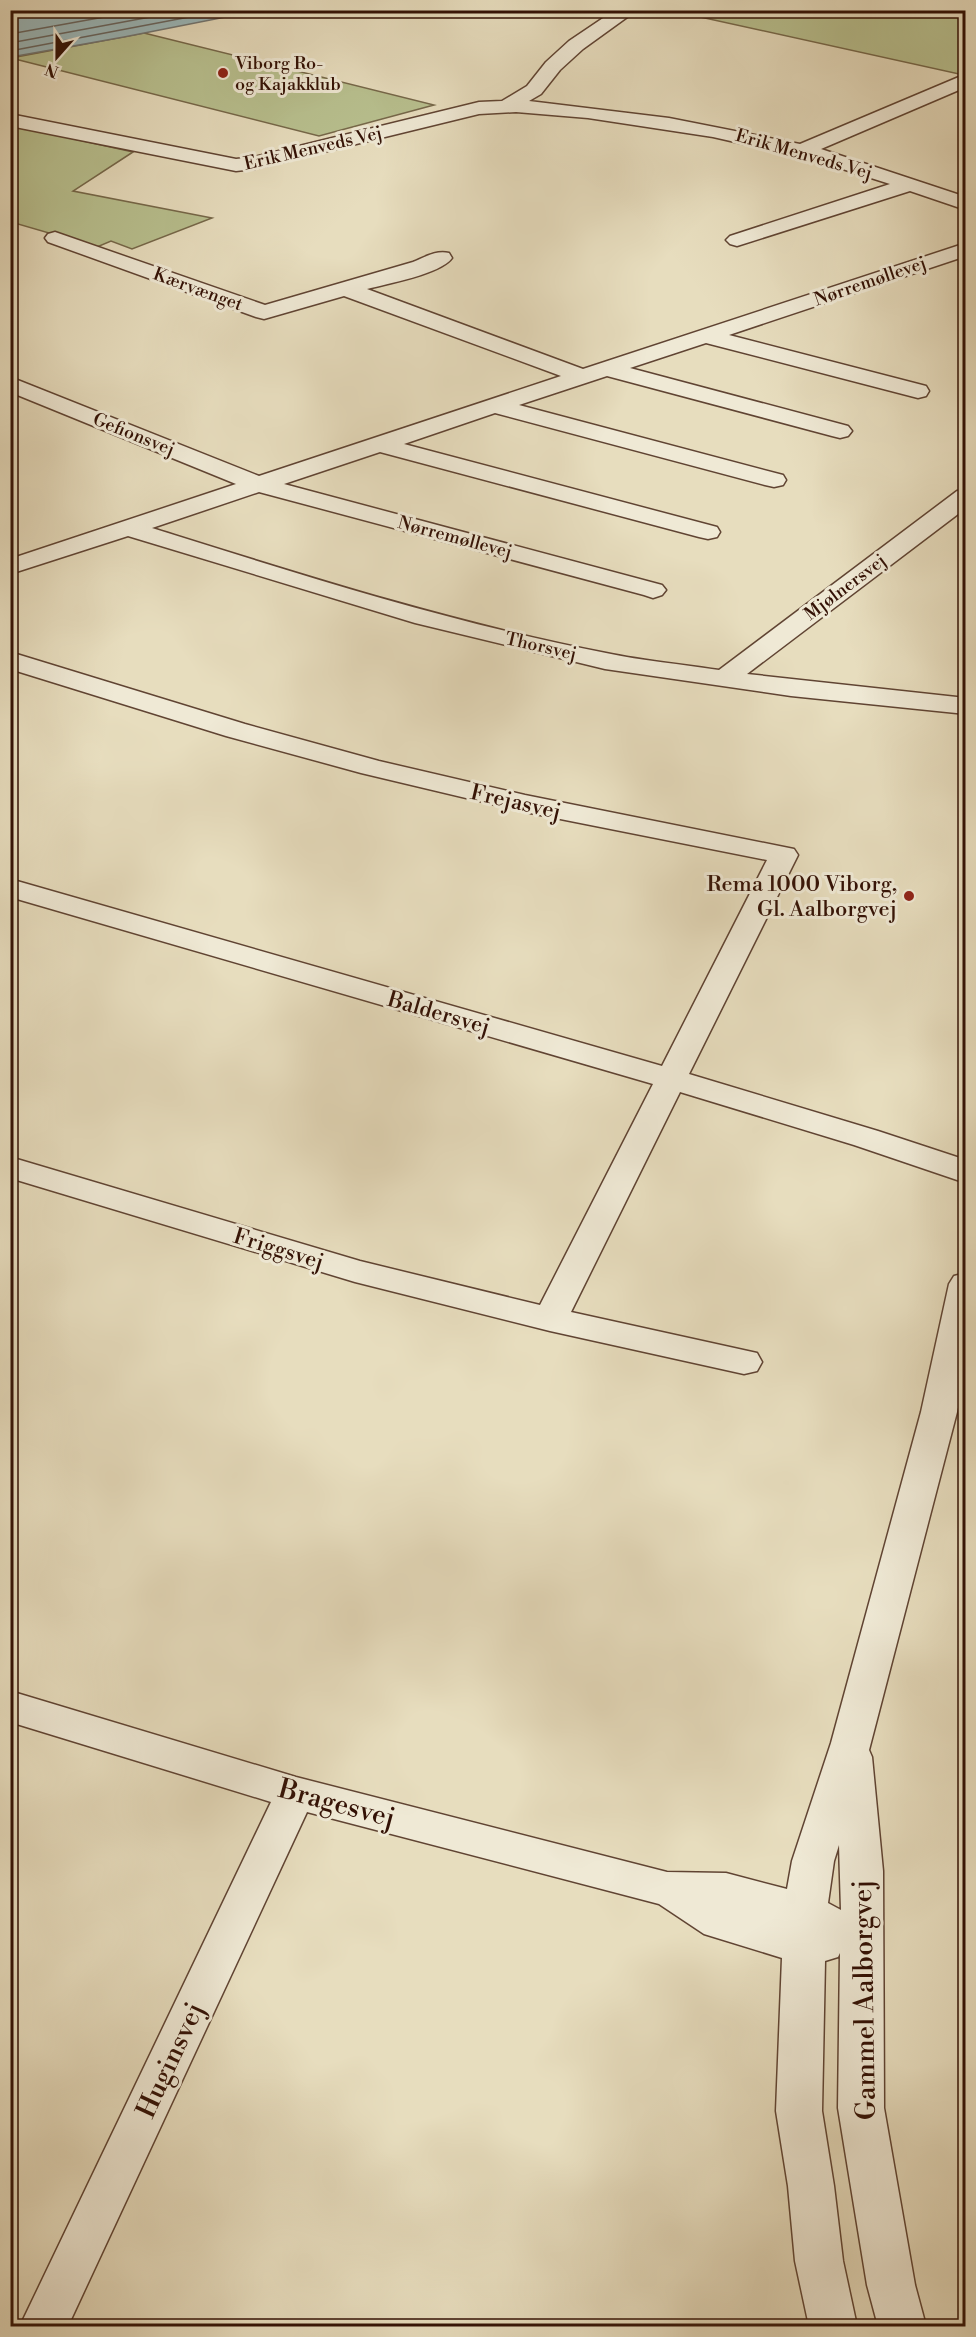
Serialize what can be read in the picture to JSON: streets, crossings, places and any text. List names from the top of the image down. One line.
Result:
{"streets":{"street":["Erik Menveds Vej","Nørremøllevej","Kærvænget","Gefionsvej","Mjølnersvej","Thorsvej","Frejasvej","Baldersvej","Friggsvej","Bragesvej","Gammel Aalborgvej","Huginsvej"]},"crossings":[["Nørremøllevej","Gefionsvej"],["Nørremøllevej","Thorsvej"],["Mjølnersvej","Thorsvej"],["Frejasvej","Baldersvej"],["Bragesvej","Gammel Aalborgvej"],["Bragesvej","Huginsvej"]],"places":["Viborg Ro- og Kajakklub","Rema 1000 Viborg, Gl. Aalborgvej"],"north":"bottom"}
